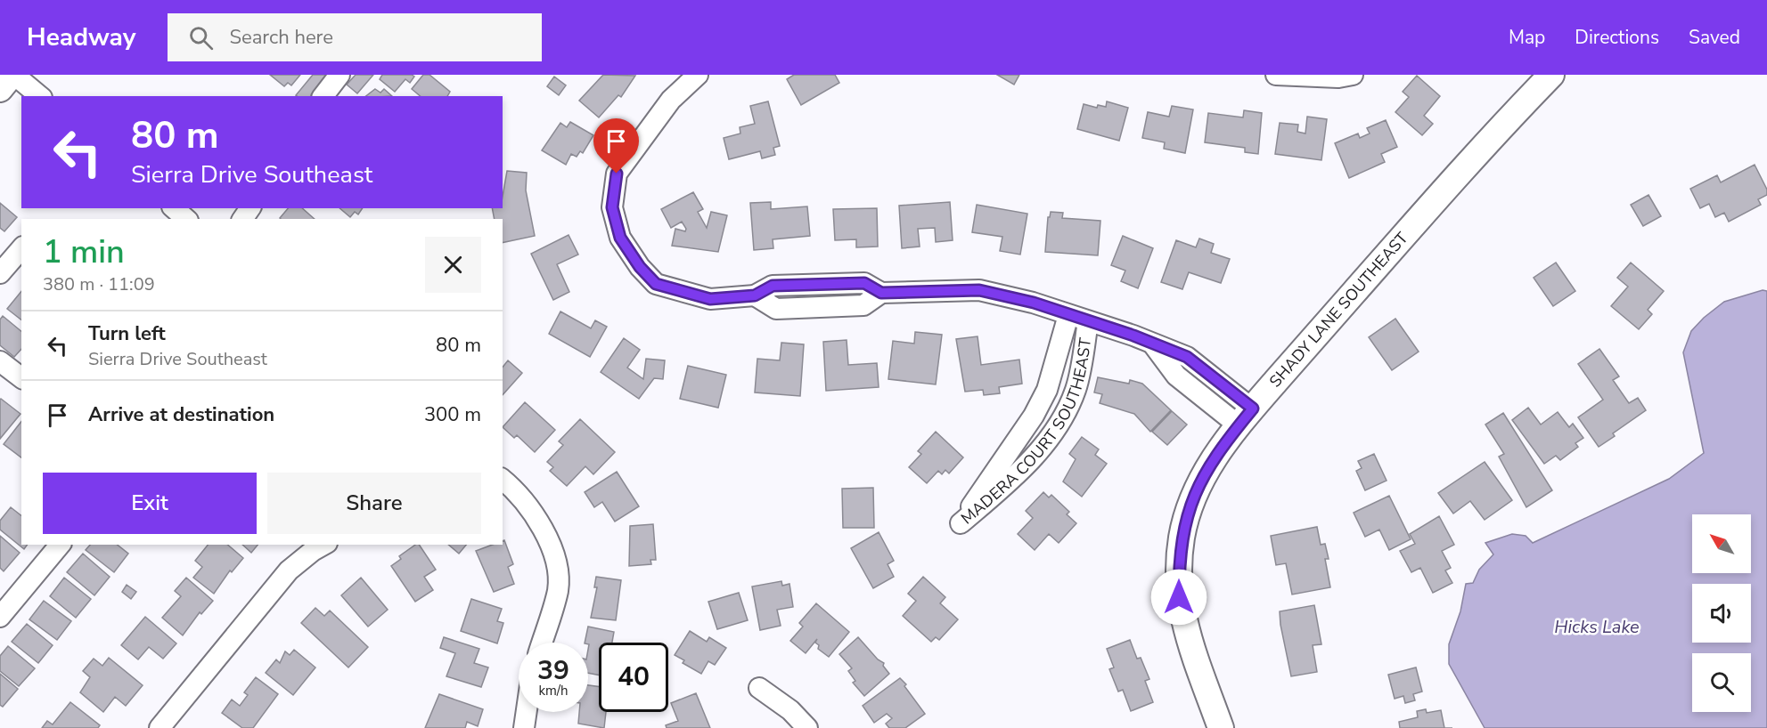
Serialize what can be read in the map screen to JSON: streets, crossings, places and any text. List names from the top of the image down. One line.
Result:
{"streets":{"street":["SHADY LANE SOUTHEAST","MADERA COURT SOUTHEAST"]},"water":["Hicks Lake"],"north":"top left","page":{"header":"Headway","search":"Search here","nav":["Map","Directions","Saved"],"turn":["80 m","Sierra Drive Southeast"],"heading":["1 min","380 m · 11:09"],"list":[{"name":"Turn left","note":"Sierra Drive Southeast","value":"80 m"},{"name":"Arrive at destination","value":"300 m"}],"buttons":["Exit","Share"],"speed":"39 km/h","limit":"40"}}
